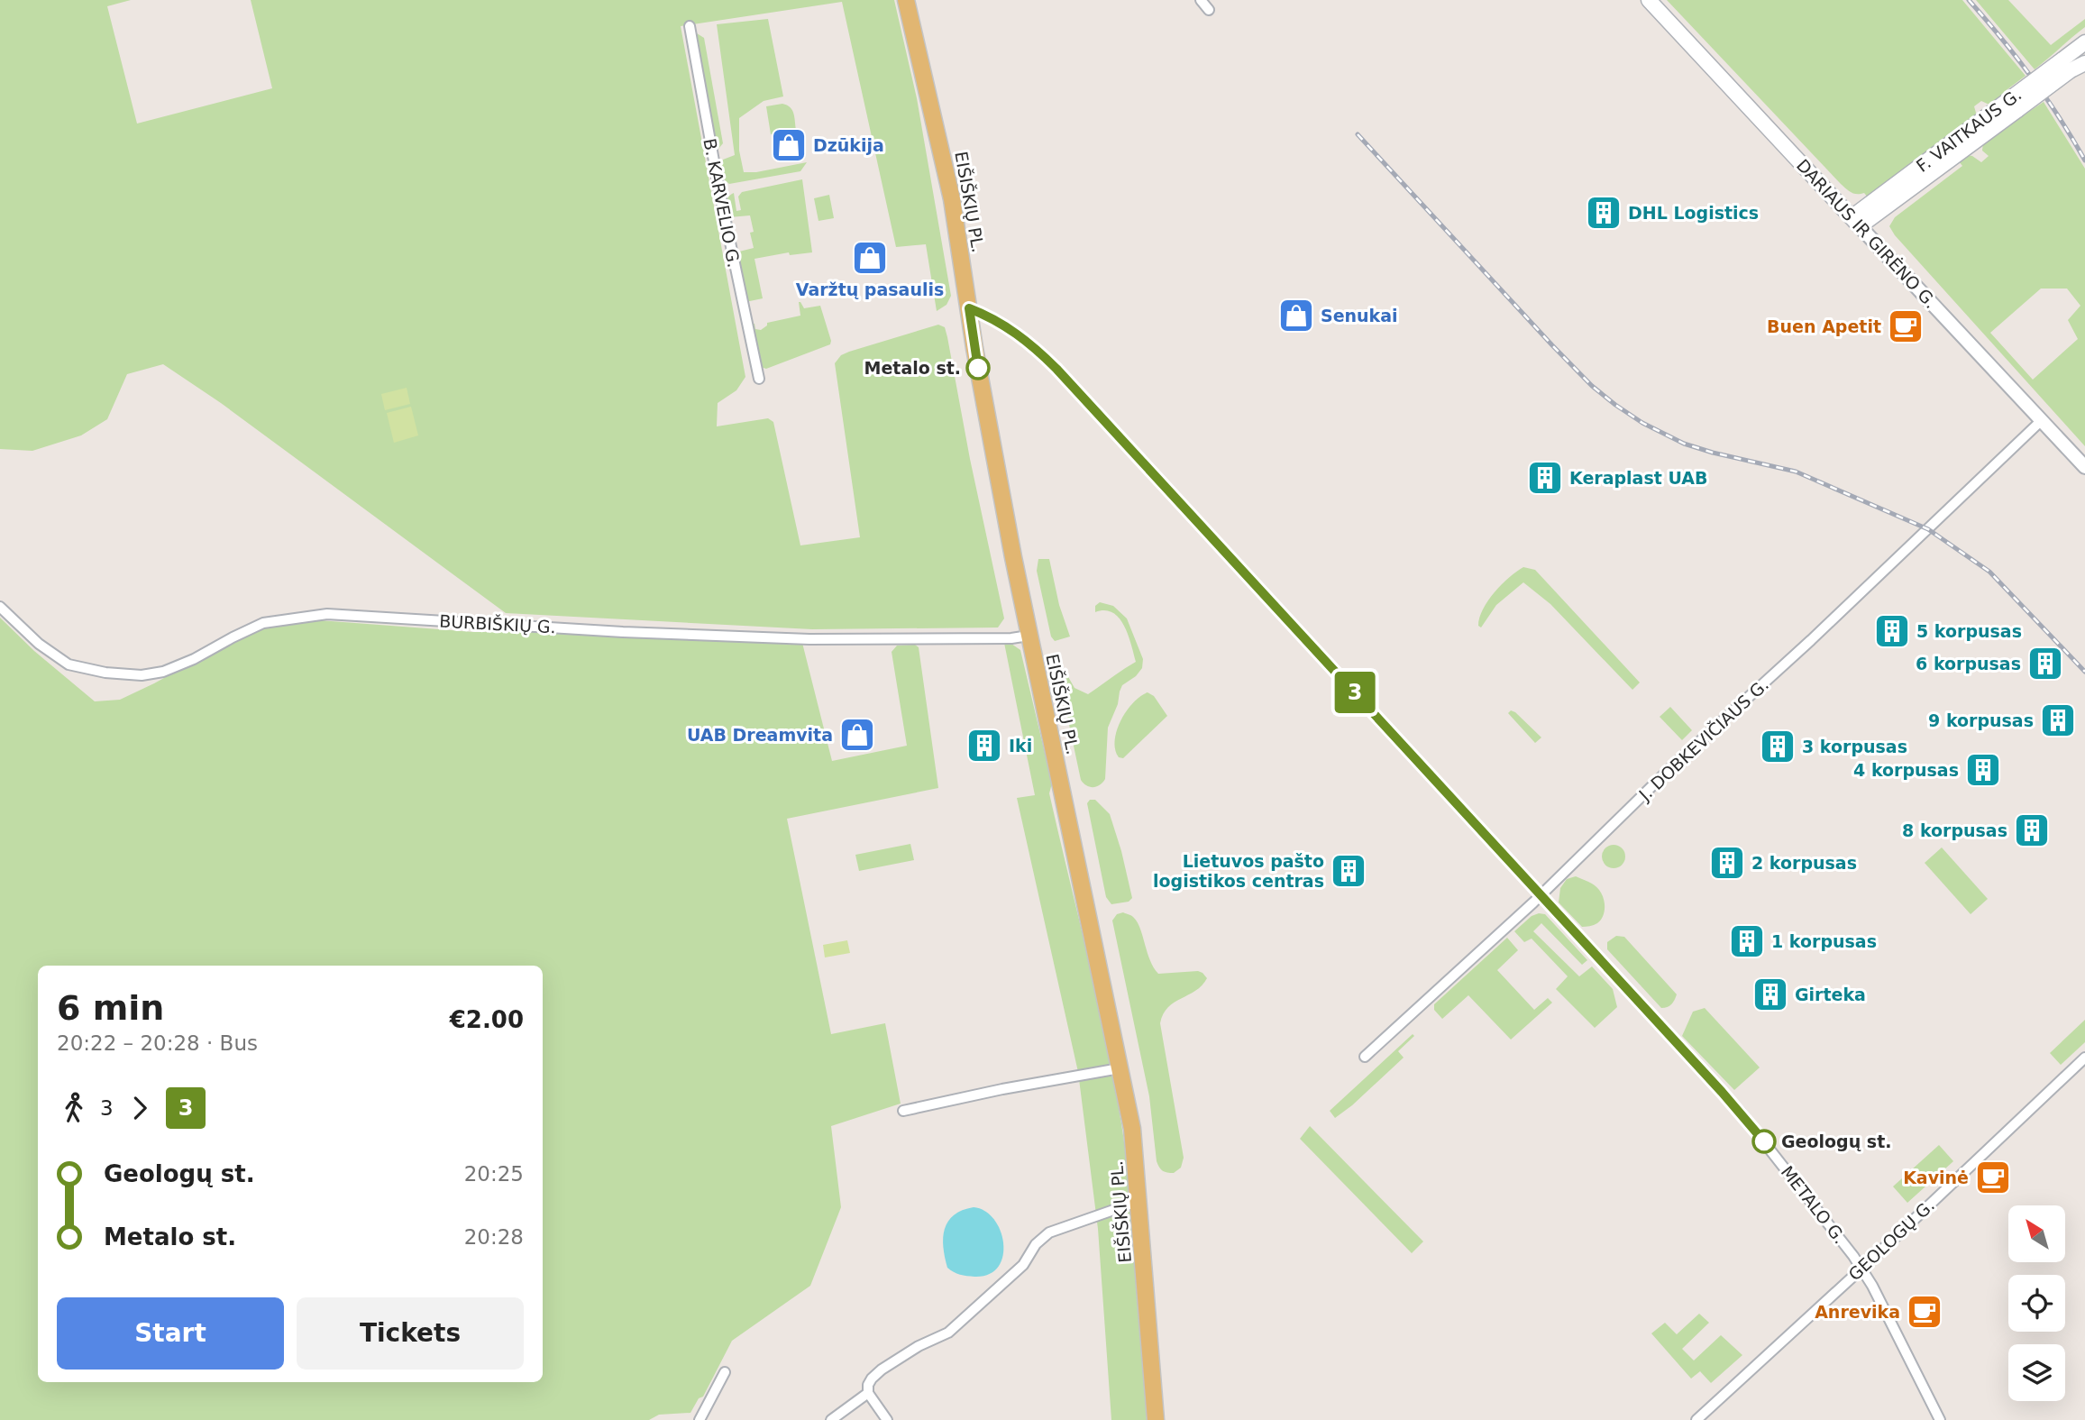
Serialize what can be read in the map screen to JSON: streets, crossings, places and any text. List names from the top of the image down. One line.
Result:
{"streets":{"main road":["F. VAITKAUS G.","EIŠIŠKIŲ PL.","DARIAUS IR GIRĖNO G."],"street":["B. KARVELIO G.","BURBIŠKIŲ G.","J. DOBKEVIČIAUS G.","METALO G.","GEOLOGŲ G."]},"crossings":[["F. VAITKAUS G.","DARIAUS IR GIRĖNO G."],["EIŠIŠKIŲ PL.","BURBIŠKIŲ G."],["EIŠIŠKIŲ PL.","METALO G."],["DARIAUS IR GIRĖNO G.","J. DOBKEVIČIAUS G."],["J. DOBKEVIČIAUS G.","METALO G."],["METALO G.","GEOLOGŲ G."]],"places":{"shop":["Dzūkija","Varžtų pasaulis","Senukai","UAB Dreamvita"],"building":["DHL Logistics","Keraplast UAB","5 korpusas","6 korpusas","9 korpusas","Iki","3 korpusas","4 korpusas","8 korpusas","2 korpusas","Lietuvos pašto logistikos centras","1 korpusas","Girteka"],"cafe":["Buen Apetit","Kavinė","Anrevika"],"other":["Metalo st.","Geologų st."]},"lines":["bus line 3"],"north":"top left","page":{"on_map":"3","heading":["6 min","20:22 – 20:28 · Bus","€2.00"],"legs":["3","3"],"list":[{"name":"Geologų st.","value":"20:25"},{"name":"Metalo st.","value":"20:28"}],"buttons":["Start","Tickets"]}}
